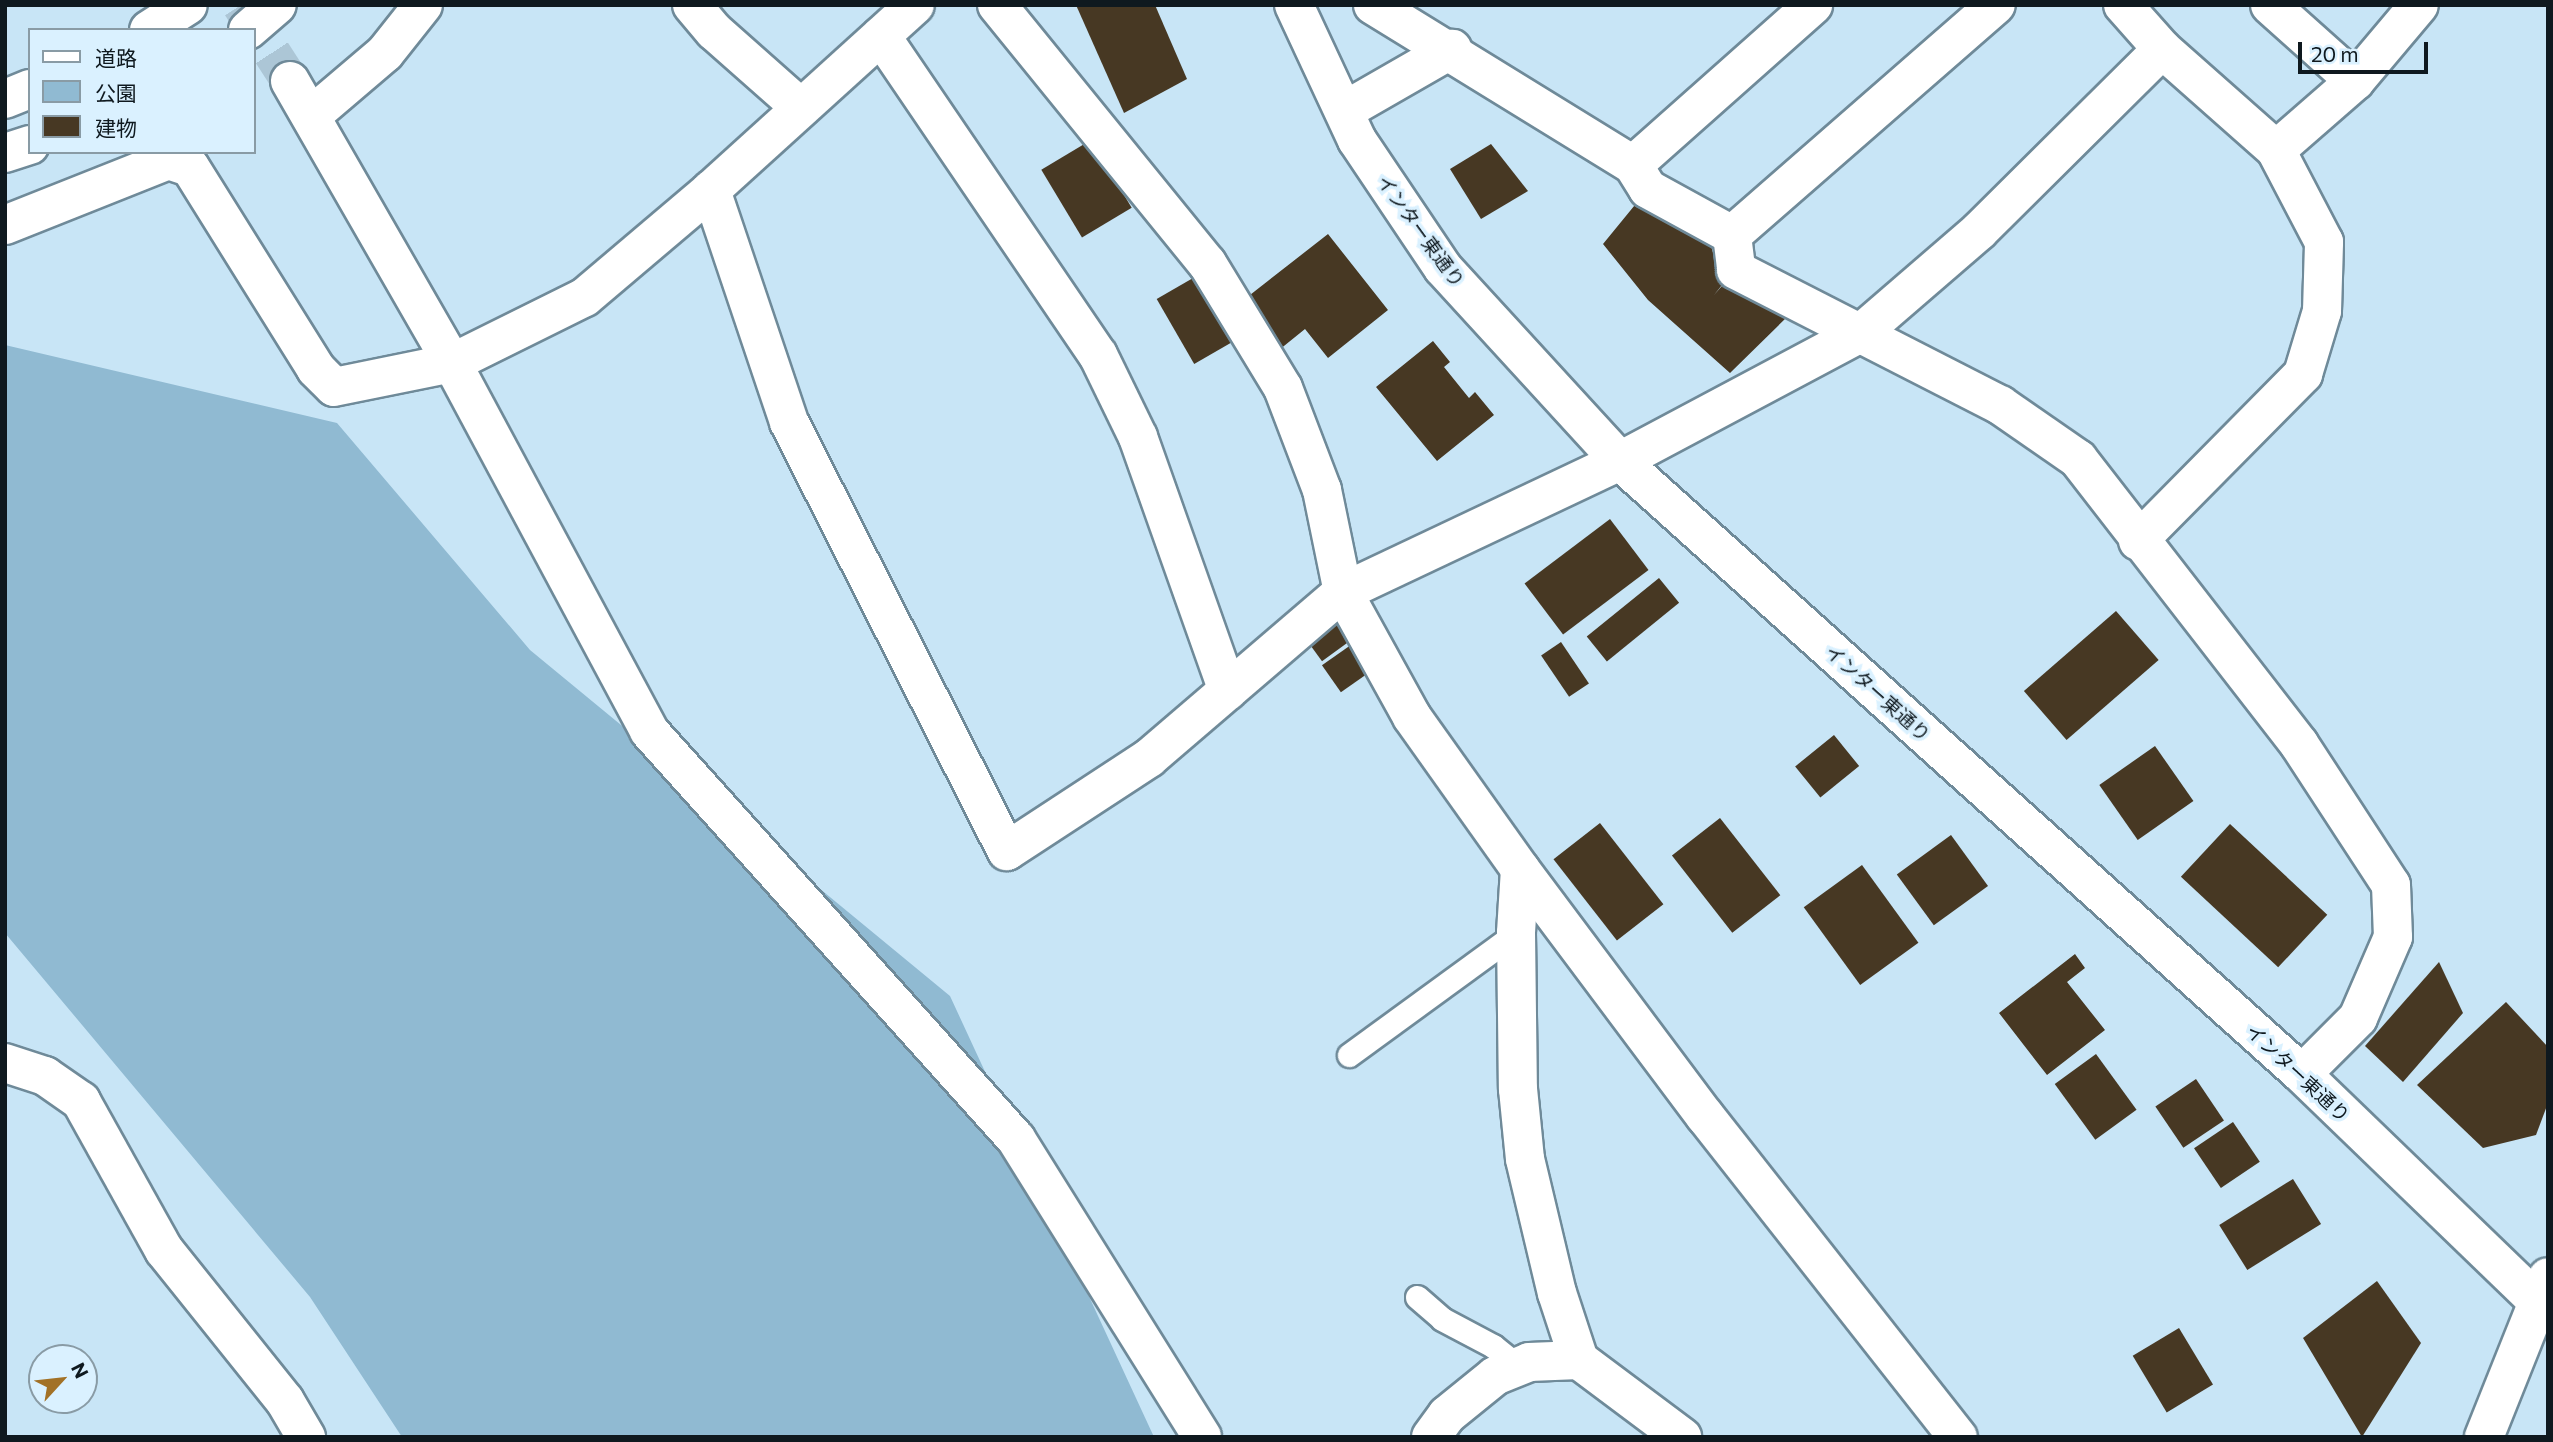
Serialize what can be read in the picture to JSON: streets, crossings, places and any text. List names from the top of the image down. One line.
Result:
{"streets":{"main road":["インター東通り"]},"legend":["道路","公園","建物"],"scale_bar":"20 m","north":"top right"}
